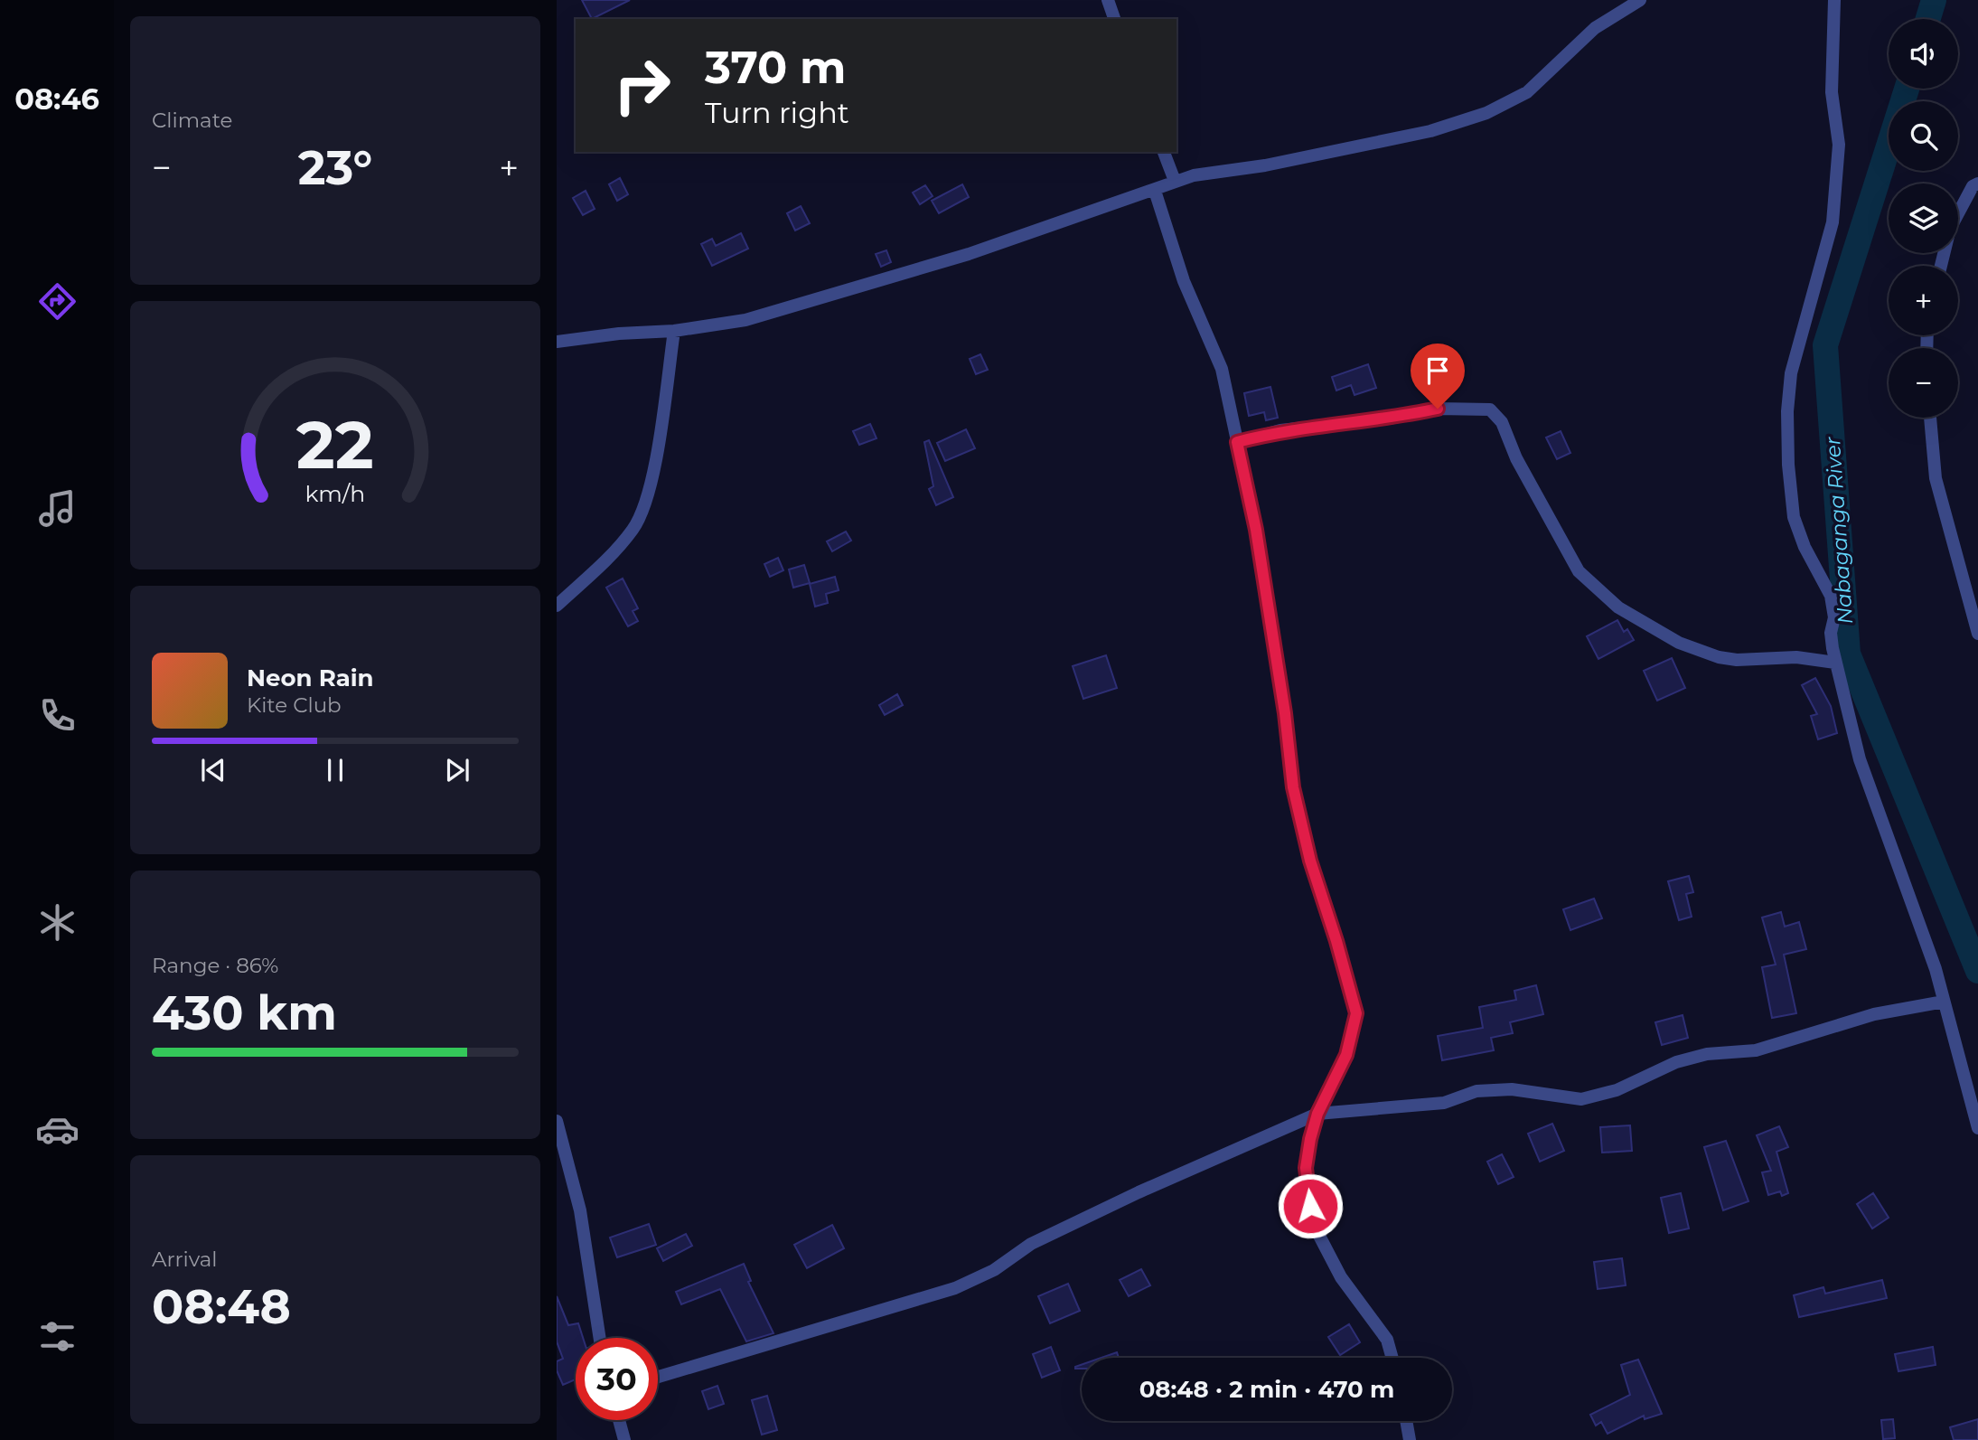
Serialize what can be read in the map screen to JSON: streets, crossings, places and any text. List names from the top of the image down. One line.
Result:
{"water":["Nabaganga River"],"page":{"tabs":"08:46","tile":["Climate",["Range · 86%","430 km"],["Arrival","08:48"]],"map_buttons":["+","−"],"turn":["370 m","Turn right"],"heat":["−","23°","+"],"song":["Neon Rain","Kite Club"],"limit":"30","trip":"08:48 · 2 min · 470 m","gauge":["22","km/h"]}}
